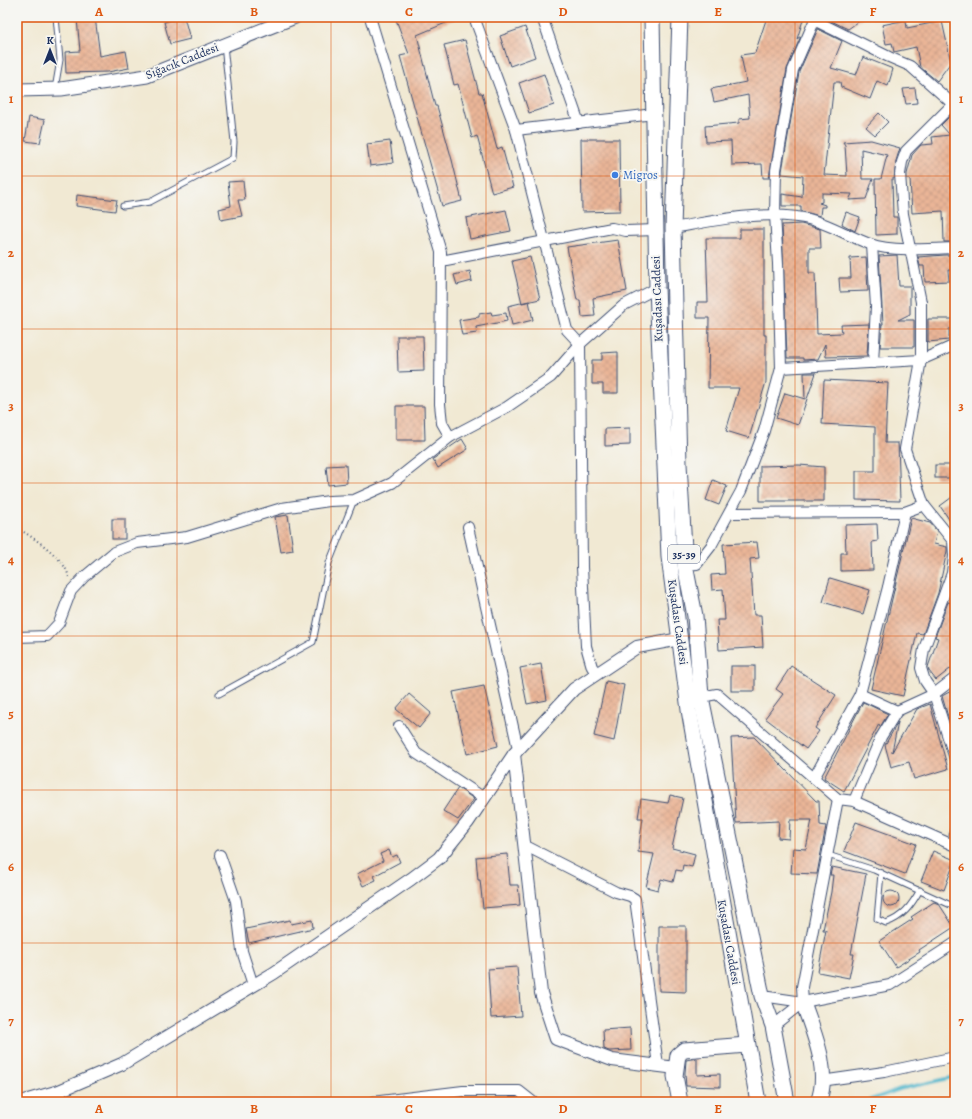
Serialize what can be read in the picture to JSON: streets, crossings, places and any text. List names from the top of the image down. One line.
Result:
{"streets":{"main road":["Sığacık Caddesi","Kuşadası Caddesi","35-39"]},"places":["Migros"],"north":"top","grid":{"columns":["A","B","C","D","E","F"],"rows":["1","2","3","4","5","6","7"]}}
